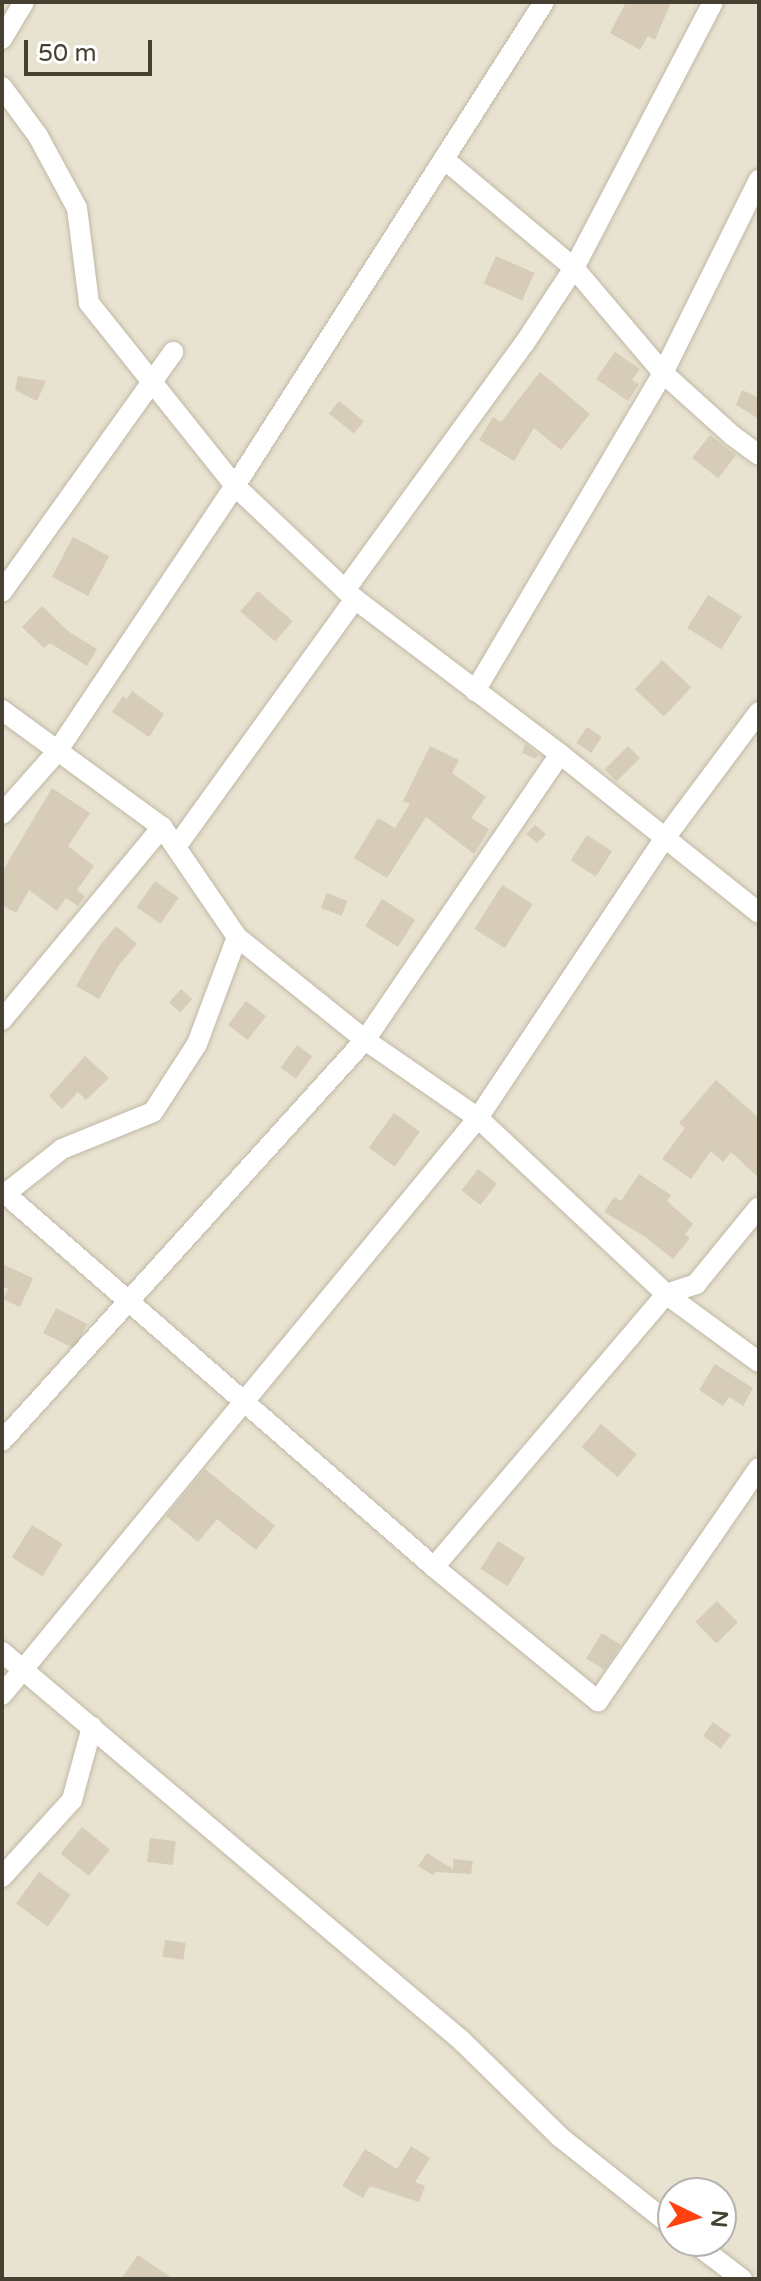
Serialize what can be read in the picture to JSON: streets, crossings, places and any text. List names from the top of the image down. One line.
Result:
{"scale_bar":"50 m","north":"right"}
